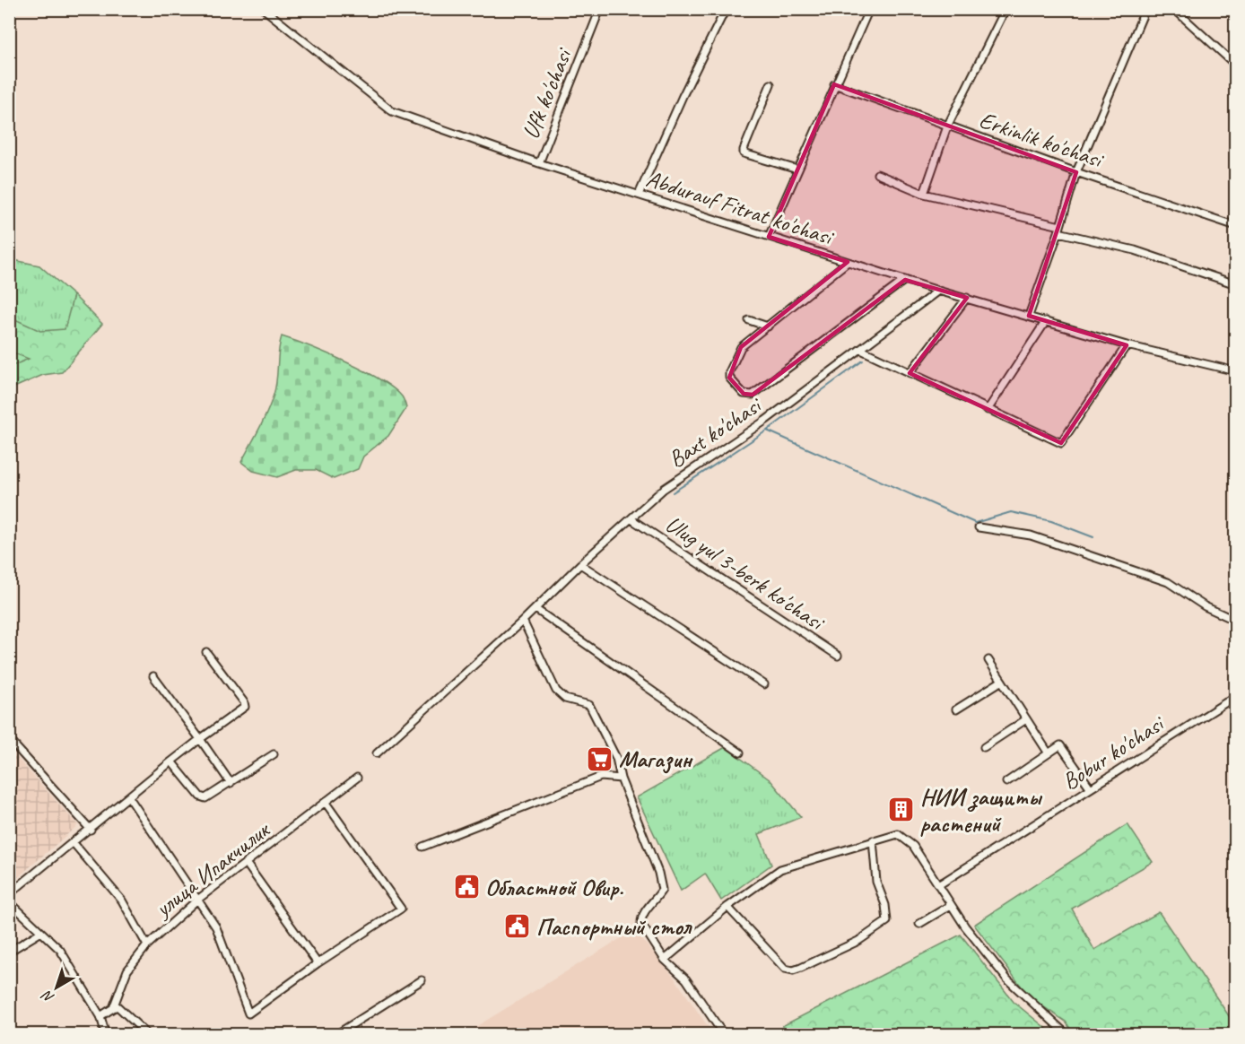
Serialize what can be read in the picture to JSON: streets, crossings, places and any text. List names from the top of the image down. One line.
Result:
{"streets":{"street":["Ufk ko'chasi","Erkinlik ko'chasi","Abdurauf Fitrat ko'chasi","Baxt ko'chasi","Ulug yul 3-berk ko'chasi","Bobur ko'chasi","улица Ипакчилик"]},"crossings":[["Ufk ko'chasi","Abdurauf Fitrat ko'chasi"],["Abdurauf Fitrat ko'chasi","Baxt ko'chasi"],["Baxt ko'chasi","Ulug yul 3-berk ko'chasi"]],"places":{"supermarket":["Магазин"],"building":["НИИ защиты растений"],"public building":["Областной Овир.","Паспортный стол"]},"north":"bottom left"}
